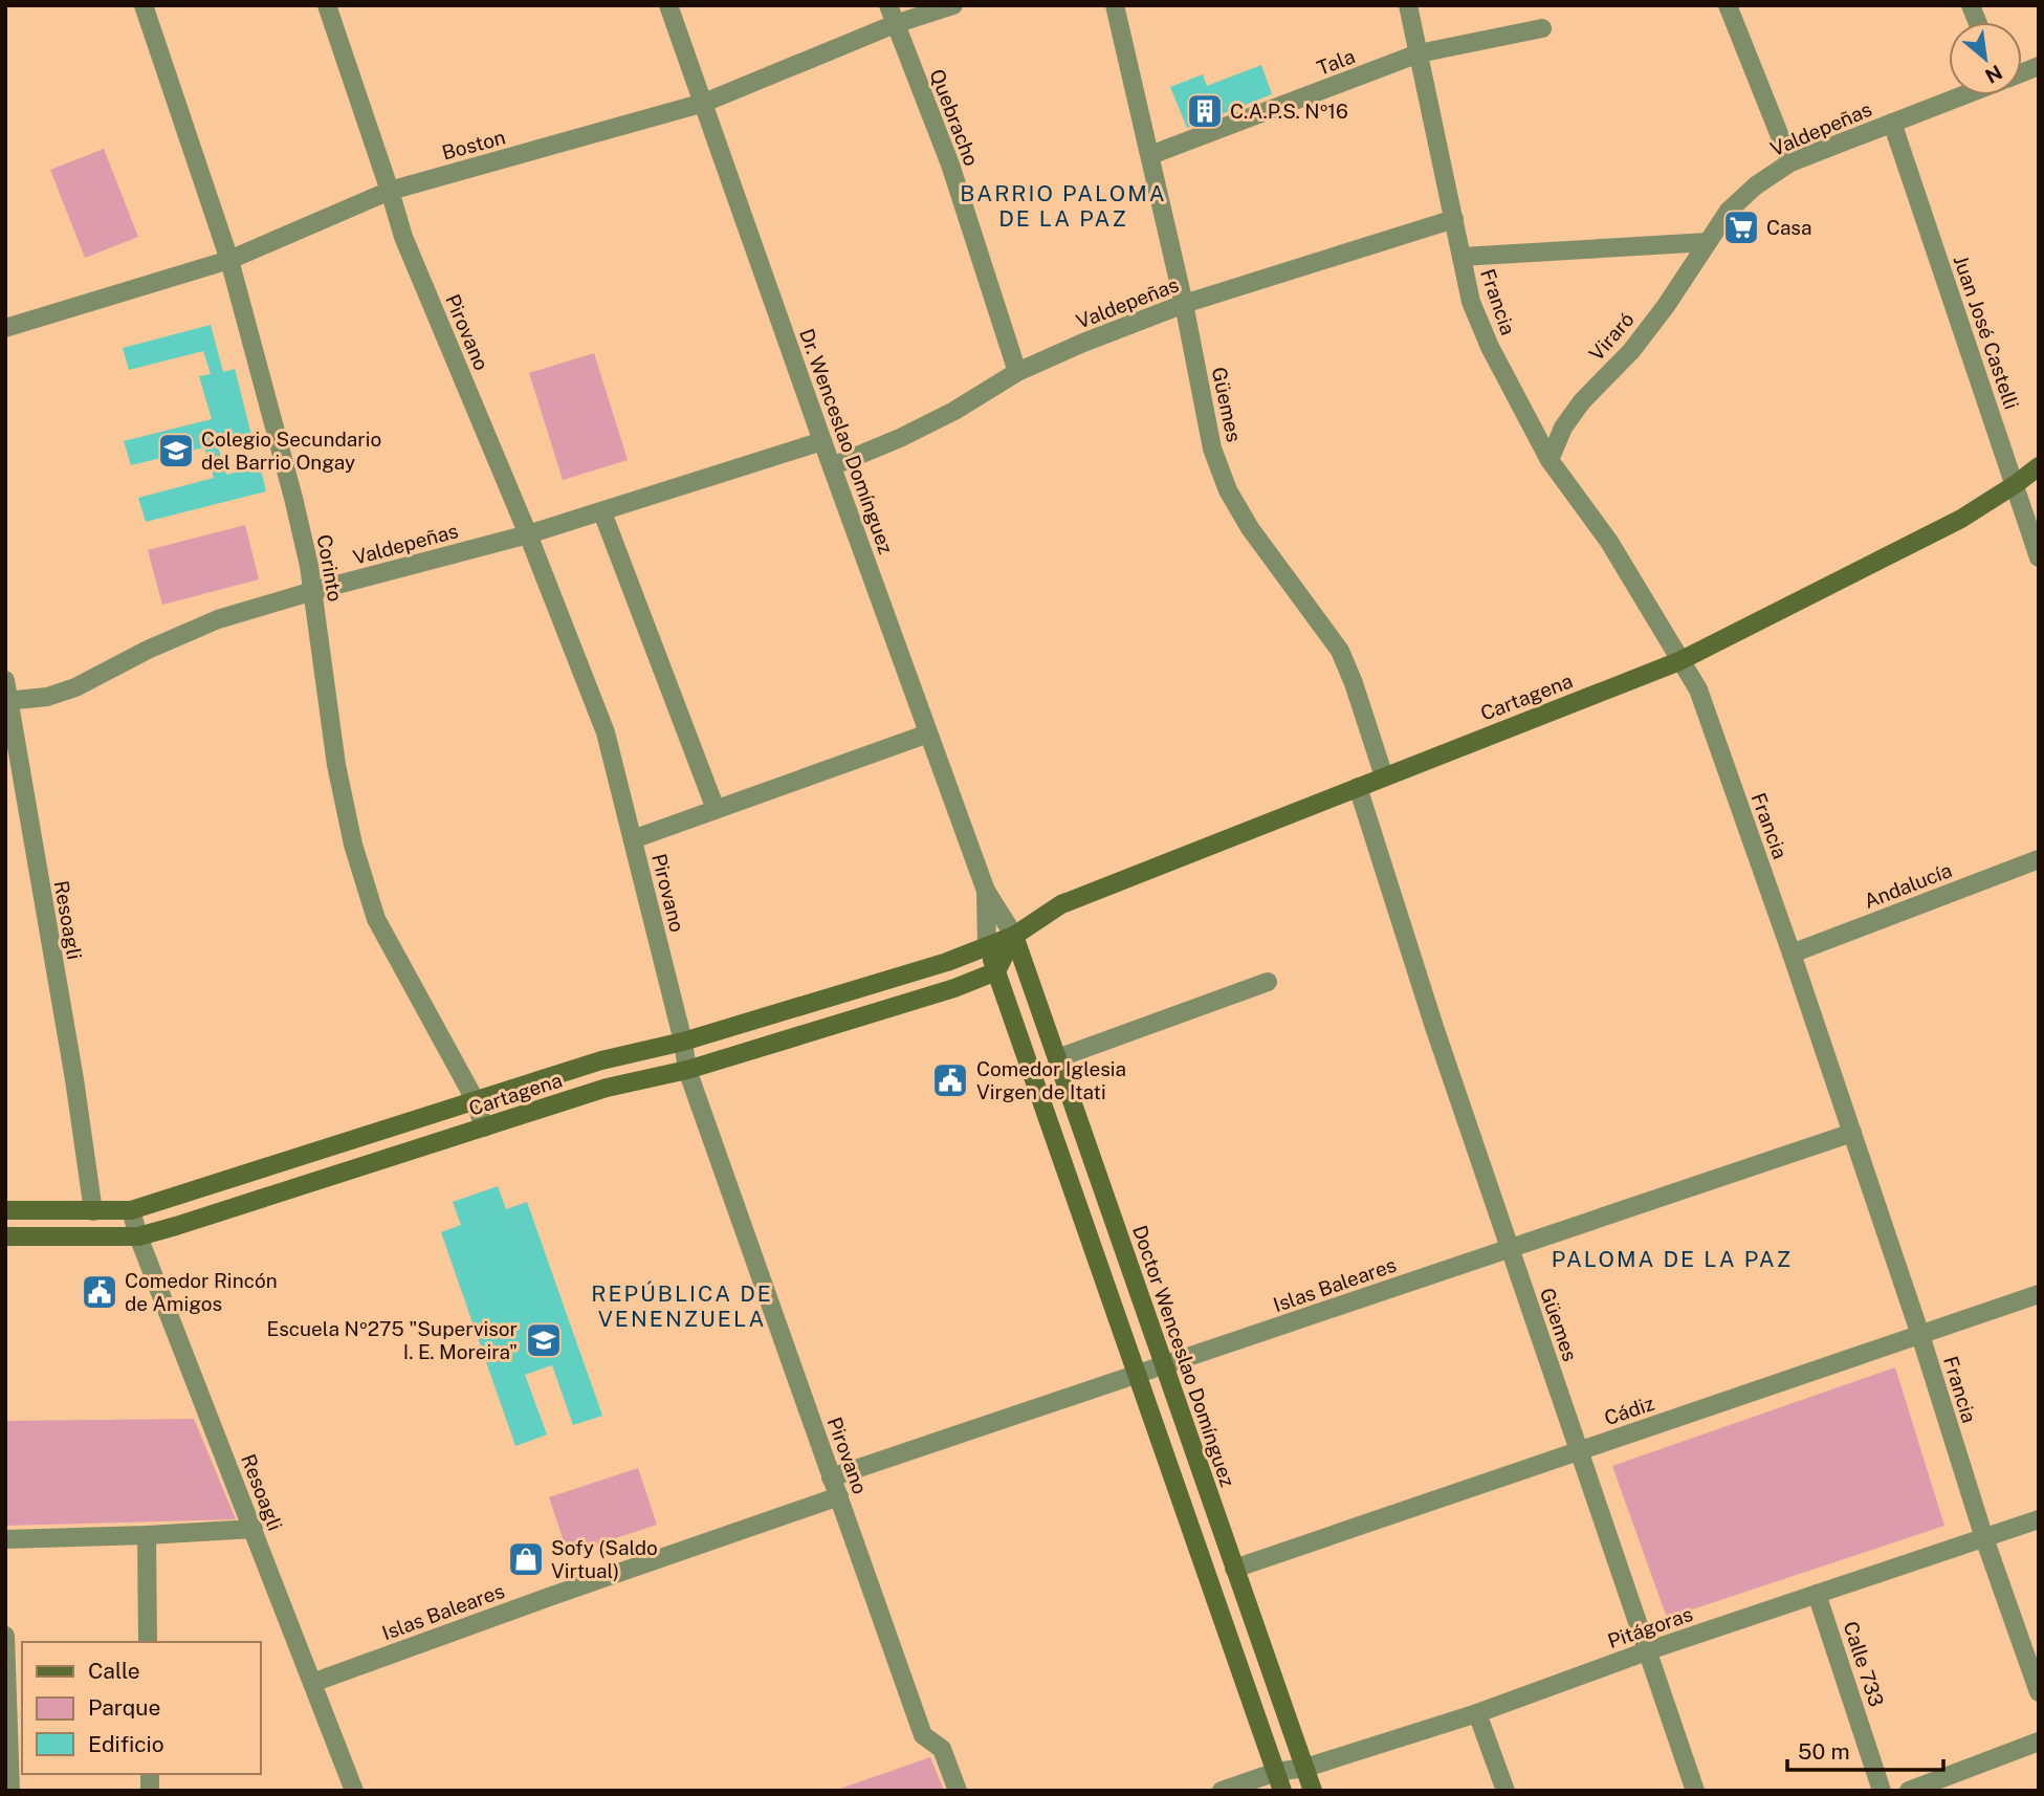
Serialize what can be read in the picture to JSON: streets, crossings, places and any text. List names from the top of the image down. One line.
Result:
{"streets":{"main road":["Cartagena","Doctor Wenceslao Domínguez"],"street":["Tala","Quebracho","Valdepeñas","Boston","Francia","Pirovano","Juan José Castelli","Viraró","Güemes","Dr. Wenceslao Domínguez","Corinto","Andalucía","Resoagli","Islas Baleares","Cádiz","Pitágoras","Calle 733"]},"crossings":[["Tala","Francia"],["Tala","Güemes"],["Quebracho","Valdepeñas"],["Quebracho","Boston"],["Valdepeñas","Francia"],["Valdepeñas","Pirovano"],["Valdepeñas","Juan José Castelli"],["Valdepeñas","Viraró"],["Valdepeñas","Güemes"],["Valdepeñas","Dr. Wenceslao Domínguez"],["Valdepeñas","Corinto"],["Valdepeñas","Resoagli"],["Boston","Pirovano"],["Boston","Dr. Wenceslao Domínguez"],["Boston","Corinto"],["Francia","Viraró"],["Francia","Cartagena"],["Francia","Andalucía"],["Francia","Islas Baleares"],["Francia","Cádiz"],["Francia","Pitágoras"],["Pirovano","Cartagena"],["Pirovano","Islas Baleares"],["Juan José Castelli","Cartagena"],["Güemes","Cartagena"],["Güemes","Islas Baleares"],["Güemes","Cádiz"],["Güemes","Pitágoras"],["Dr. Wenceslao Domínguez","Cartagena"],["Dr. Wenceslao Domínguez","Doctor Wenceslao Domínguez"],["Corinto","Cartagena"],["Cartagena","Resoagli"],["Cartagena","Doctor Wenceslao Domínguez"],["Resoagli","Islas Baleares"],["Islas Baleares","Doctor Wenceslao Domínguez"],["Doctor Wenceslao Domínguez","Cádiz"],["Doctor Wenceslao Domínguez","Pitágoras"],["Pitágoras","Calle 733"]],"districts":["BARRIO PALOMA DE LA PAZ","PALOMA DE LA PAZ","REPÚBLICA DE VENENZUELA"],"places":{"building":["C.A.P.S. Nº16"],"supermarket":["Casa"],"school or university":["Colegio Secundario del Barrio Ongay","Escuela Nº275 \"Supervisor I. E. Moreira\""],"public building":["Comedor Iglesia Virgen de Itati","Comedor Rincón de Amigos"],"shop":["Sofy (Saldo Virtual)"]},"legend":["Calle","Parque","Edificio"],"scale_bar":"50 m","north":"bottom right"}
